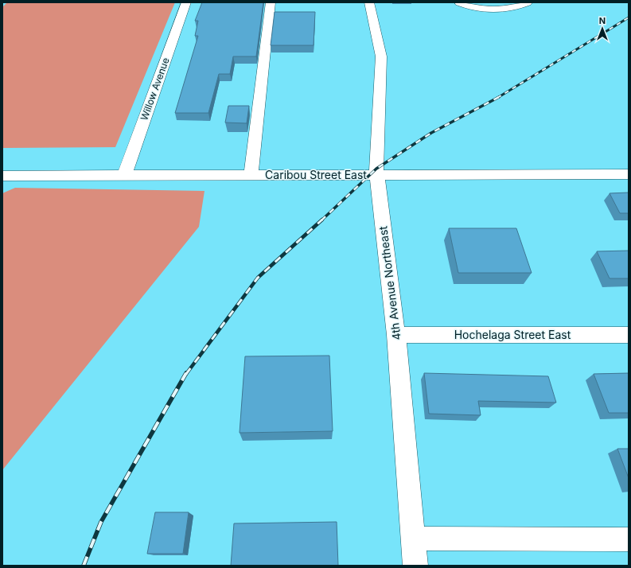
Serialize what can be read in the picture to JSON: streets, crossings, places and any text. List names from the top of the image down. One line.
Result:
{"streets":{"street":["Willow Avenue","Caribou Street East","4th Avenue Northeast","Hochelaga Street East"]},"crossings":[["Willow Avenue","Caribou Street East"],["Caribou Street East","4th Avenue Northeast"],["4th Avenue Northeast","Hochelaga Street East"]],"north":"top"}
